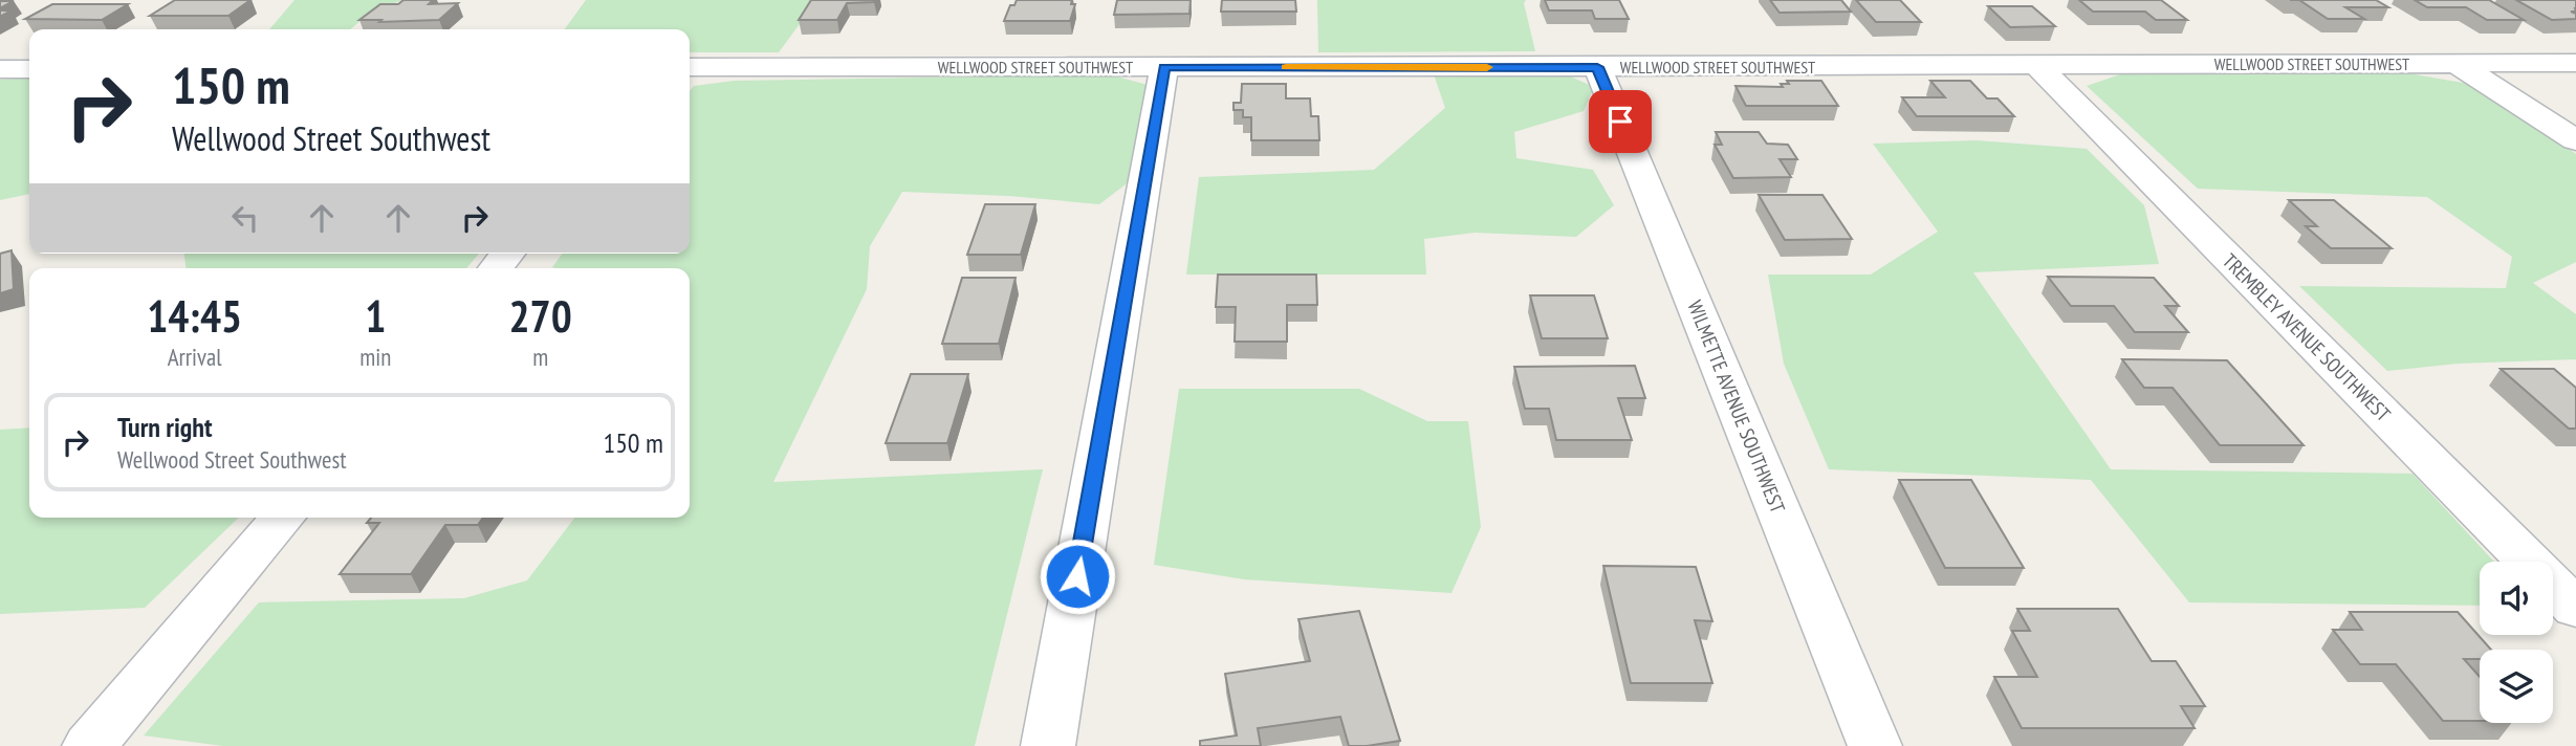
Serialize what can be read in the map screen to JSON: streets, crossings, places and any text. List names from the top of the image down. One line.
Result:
{"streets":{"street":["WELLWOOD STREET SOUTHWEST","TREMBLEY AVENUE SOUTHWEST","WILMETTE AVENUE SOUTHWEST"]},"crossings":[["WELLWOOD STREET SOUTHWEST","TREMBLEY AVENUE SOUTHWEST"],["WELLWOOD STREET SOUTHWEST","WILMETTE AVENUE SOUTHWEST"]],"page":{"turn":["150 m","Wellwood Street Southwest"],"eta":["14:45","Arrival","1","min","270","m"],"list":[{"name":"Turn right","note":"Wellwood Street Southwest","value":"150 m"}]}}
